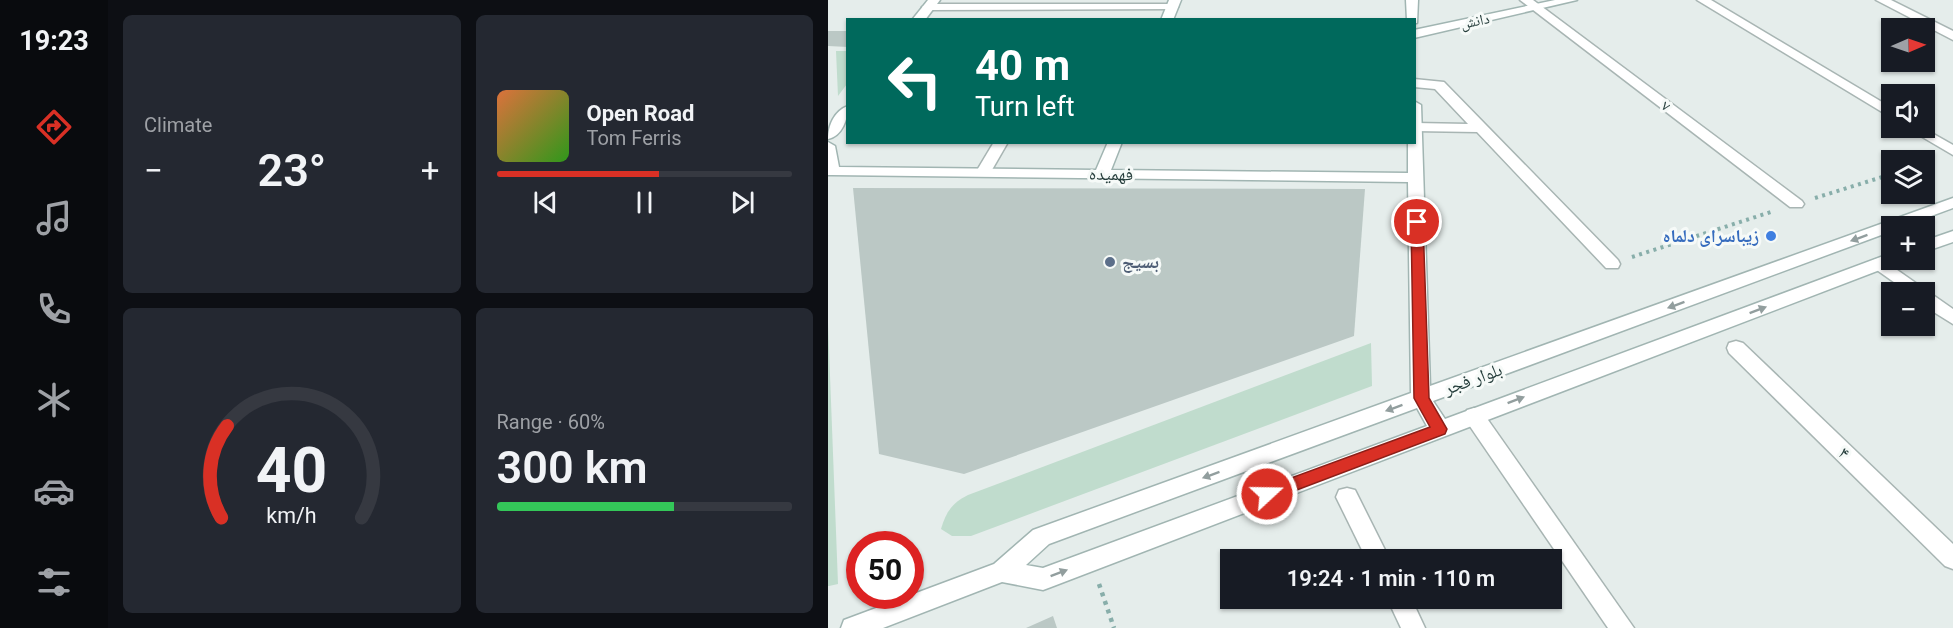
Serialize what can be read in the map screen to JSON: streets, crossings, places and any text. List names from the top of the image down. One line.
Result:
{"streets":{"street":["دانش","۷","فهمیده","بلوار فجر","۴"]},"crossings":[["دانش","۷"]],"places":["زیباسرای دلماه","بسیج"],"north":"right","page":{"tabs":"19:23","tile":["Climate",["Range · 60%","300 km"]],"map_buttons":["+","−"],"turn":["40 m","Turn left"],"song":["Open Road","Tom Ferris"],"heat":["−","23°","+"],"limit":"50","trip":"19:24 · 1 min · 110 m","gauge":["40","km/h"]}}
